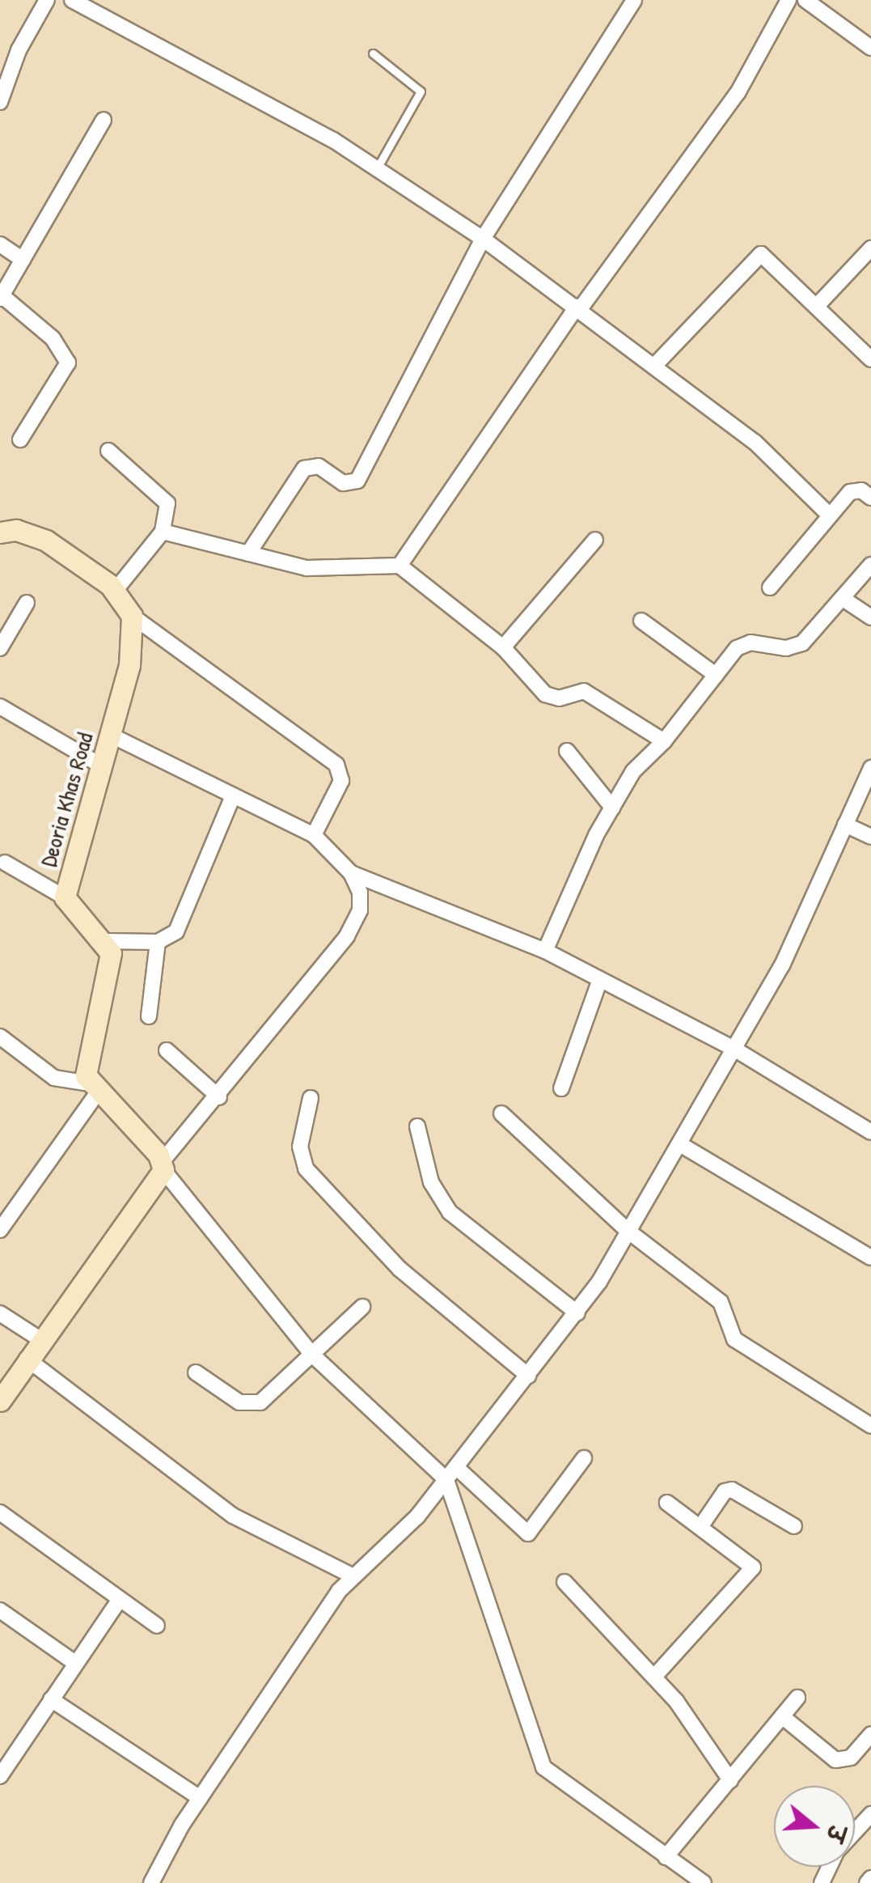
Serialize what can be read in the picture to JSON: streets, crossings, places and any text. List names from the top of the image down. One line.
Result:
{"streets":{"street":["Deoria Khas Road"]},"north":"right"}
